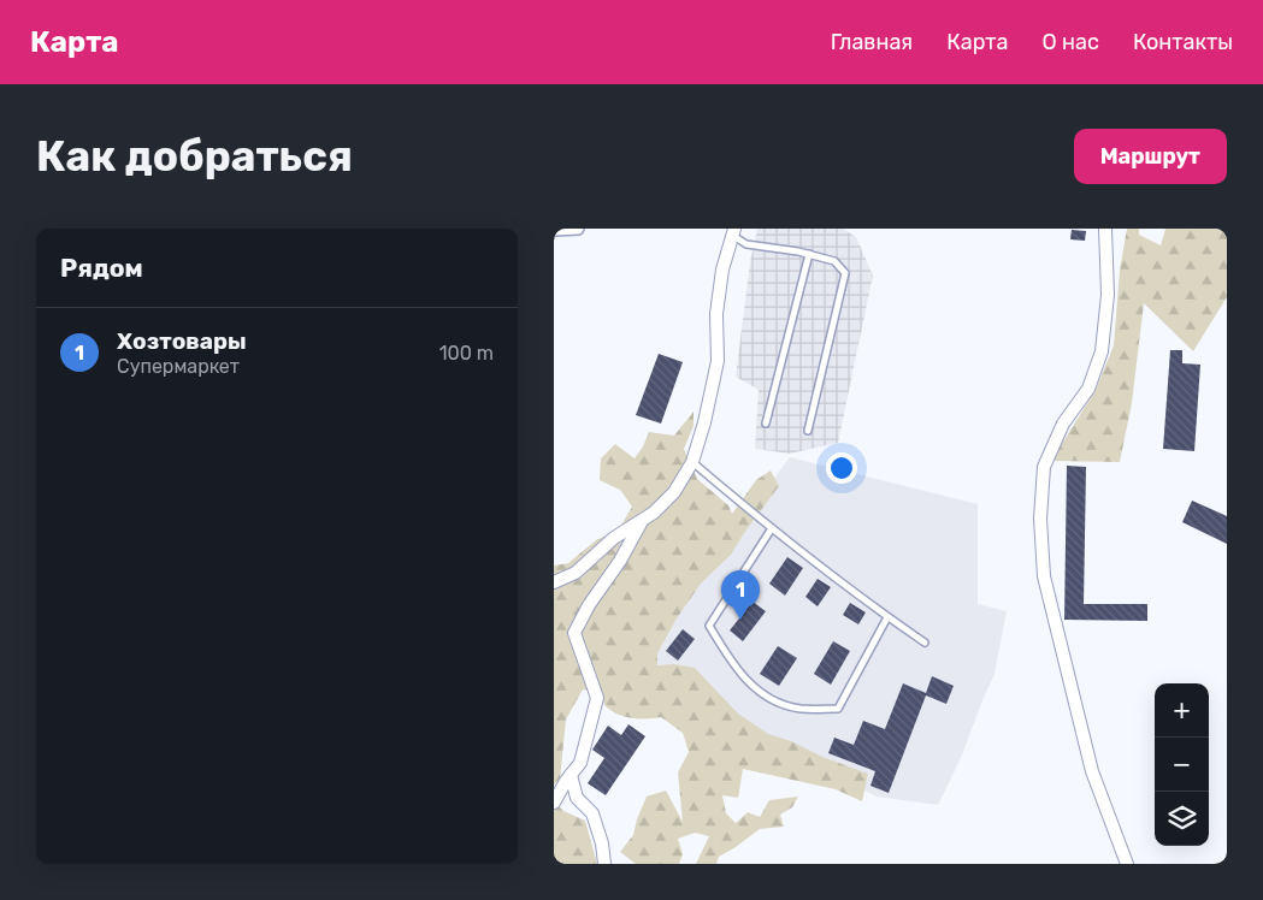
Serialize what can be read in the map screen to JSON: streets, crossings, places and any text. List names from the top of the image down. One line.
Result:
{"page":{"header":"Карта","nav":["Главная","Карта","О нас","Контакты"],"buttons":"Маршрут","title":"Как добраться","heading":"Рядом","list":[{"mark":"1","name":"Хозтовары","note":"Супермаркет","value":"100 m"}],"pins":"1","map_buttons":["+","−"]}}
